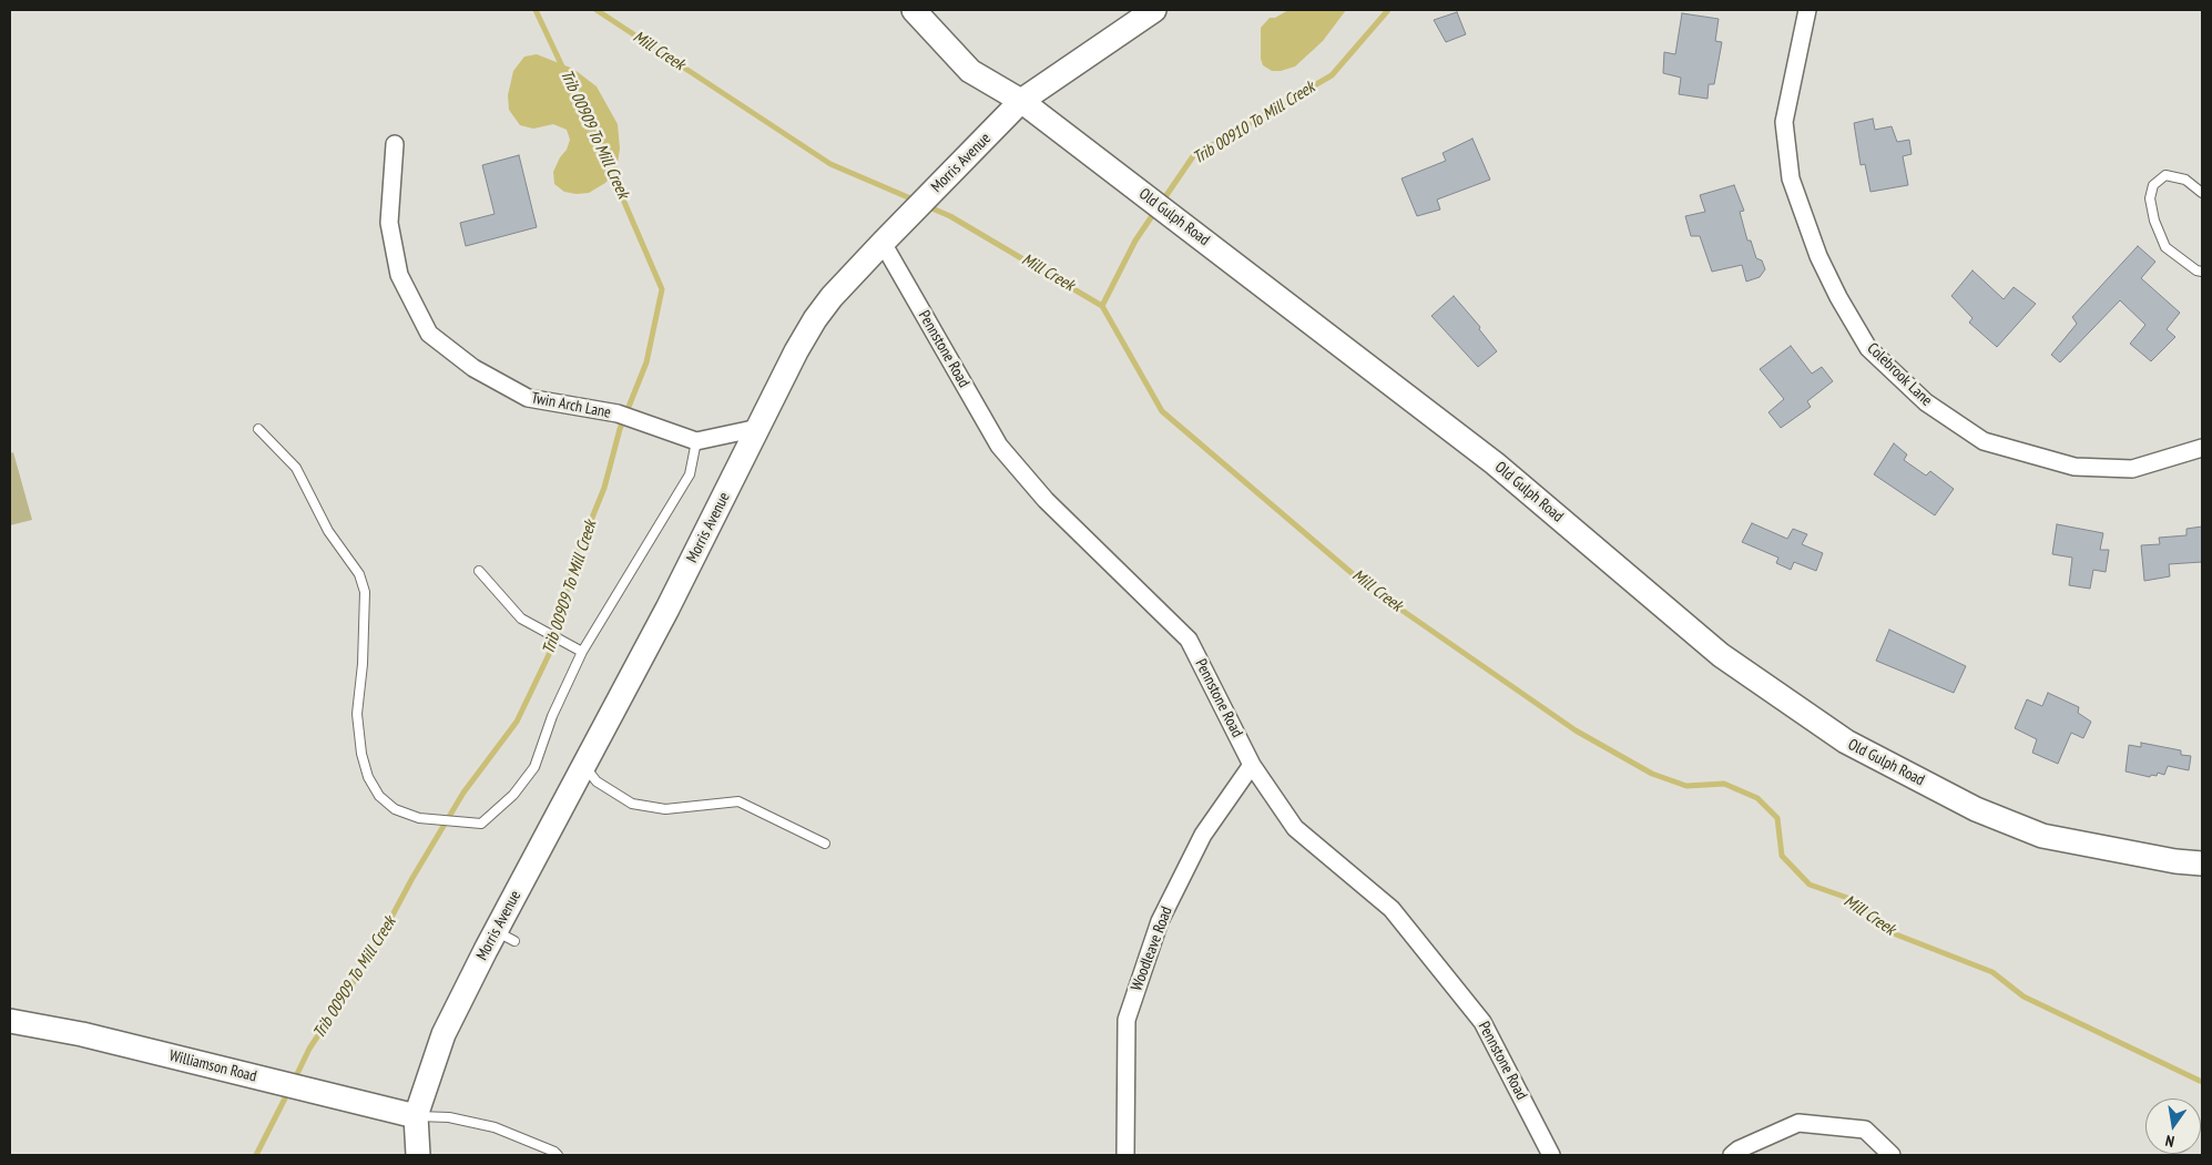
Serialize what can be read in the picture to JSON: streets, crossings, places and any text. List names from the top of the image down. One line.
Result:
{"streets":{"street":["Morris Avenue","Old Gulph Road","Pennstone Road","Colebrook Lane","Twin Arch Lane","Woodleave Road","Williamson Road"]},"crossings":[["Morris Avenue","Old Gulph Road"],["Morris Avenue","Pennstone Road"],["Morris Avenue","Williamson Road"],["Pennstone Road","Woodleave Road"]],"water":["Mill Creek","Trib 00910 To Mill Creek","Trib 00909 To Mill Creek"],"north":"bottom"}
